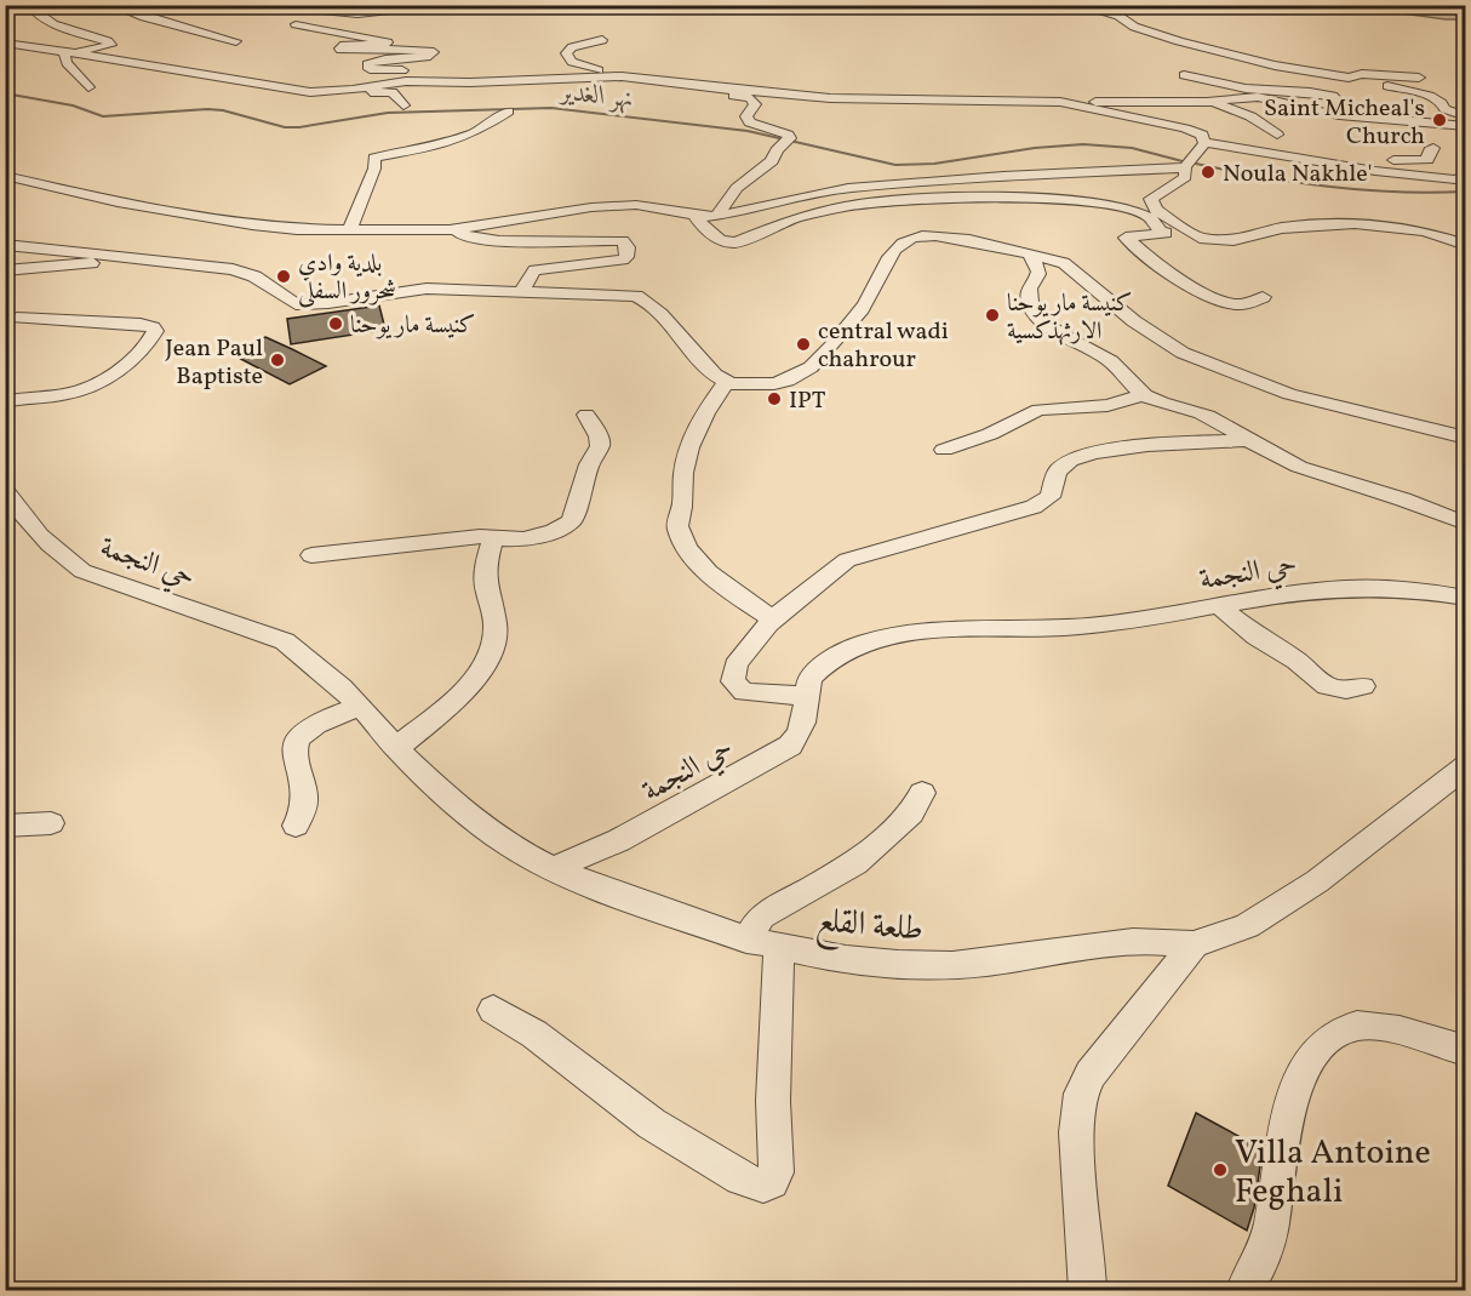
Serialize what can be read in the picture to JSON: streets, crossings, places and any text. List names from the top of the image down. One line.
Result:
{"streets":{"street":["حي النجمة","طلعة القلع"]},"crossings":[["حي النجمة","طلعة القلع"]],"water":["نهر الغدير"],"places":["Saint Micheal's Church","Noula Nakhle'","بلدية وادي شحرور السفلى","كنيسة مار يوحنا الارثهذكسية","كنيسة مار يوحنا","central wadi chahrour","Jean Paul Baptiste","IPT","Villa Antoine Feghali"]}
